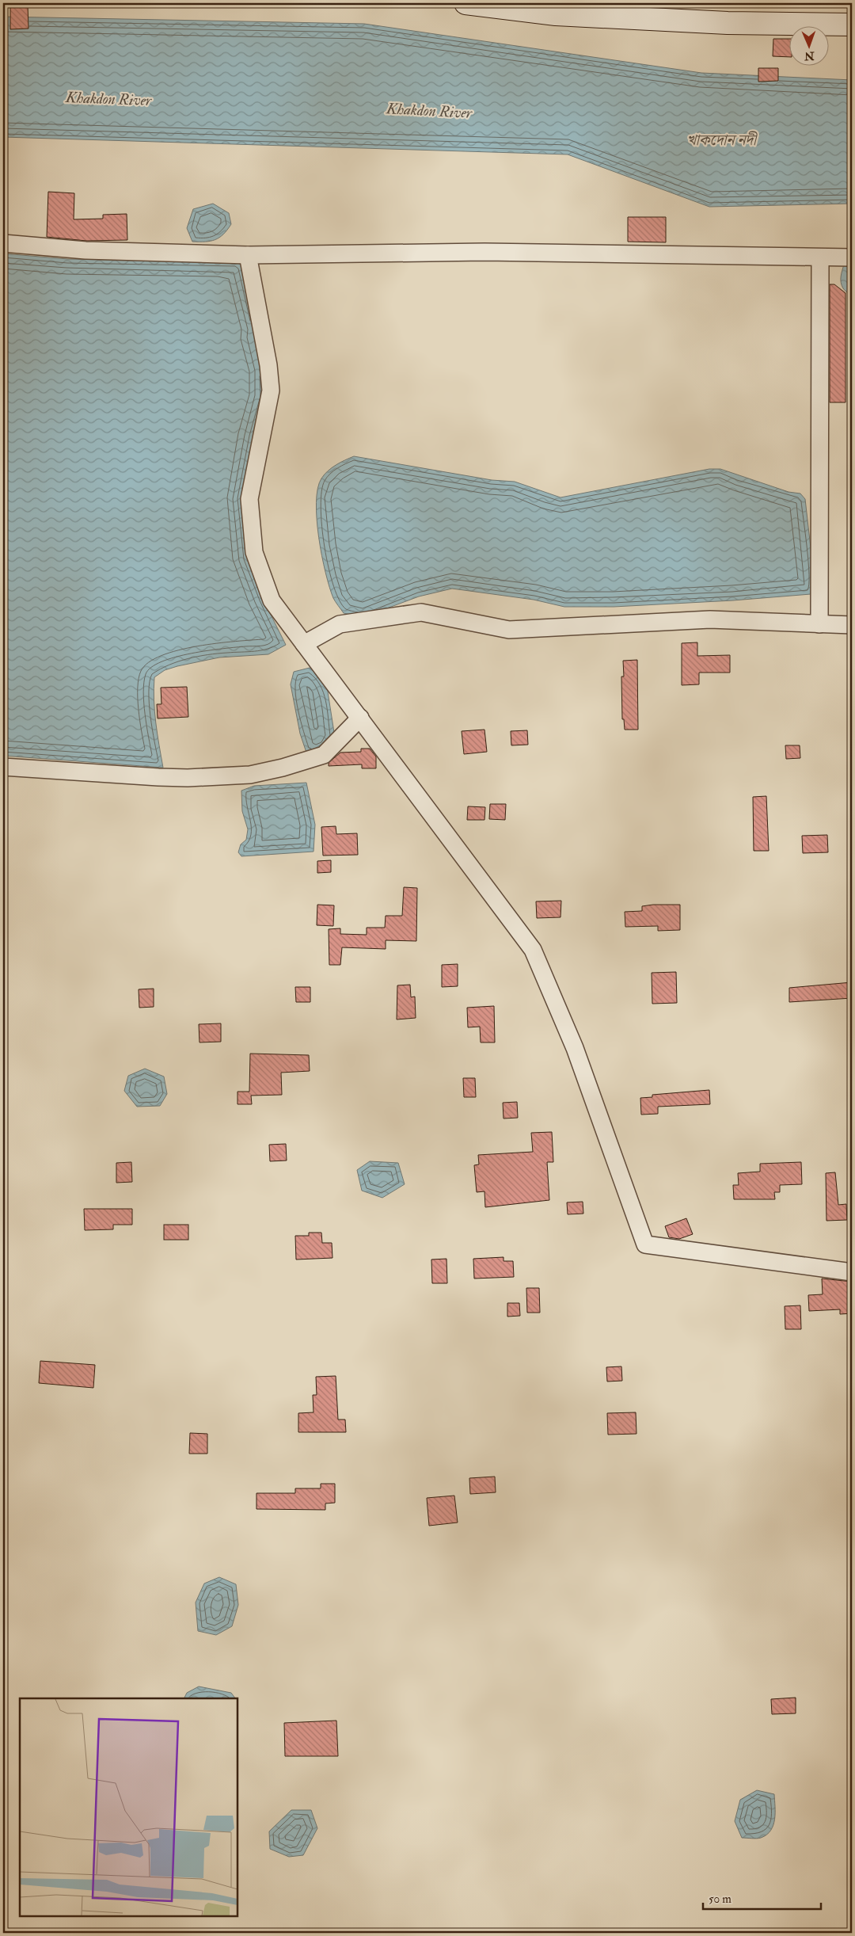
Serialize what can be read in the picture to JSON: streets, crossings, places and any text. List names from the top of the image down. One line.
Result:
{"water":["Khakdon River","খাকদোন নদী"],"scale_bar":"50 m","north":"bottom"}
